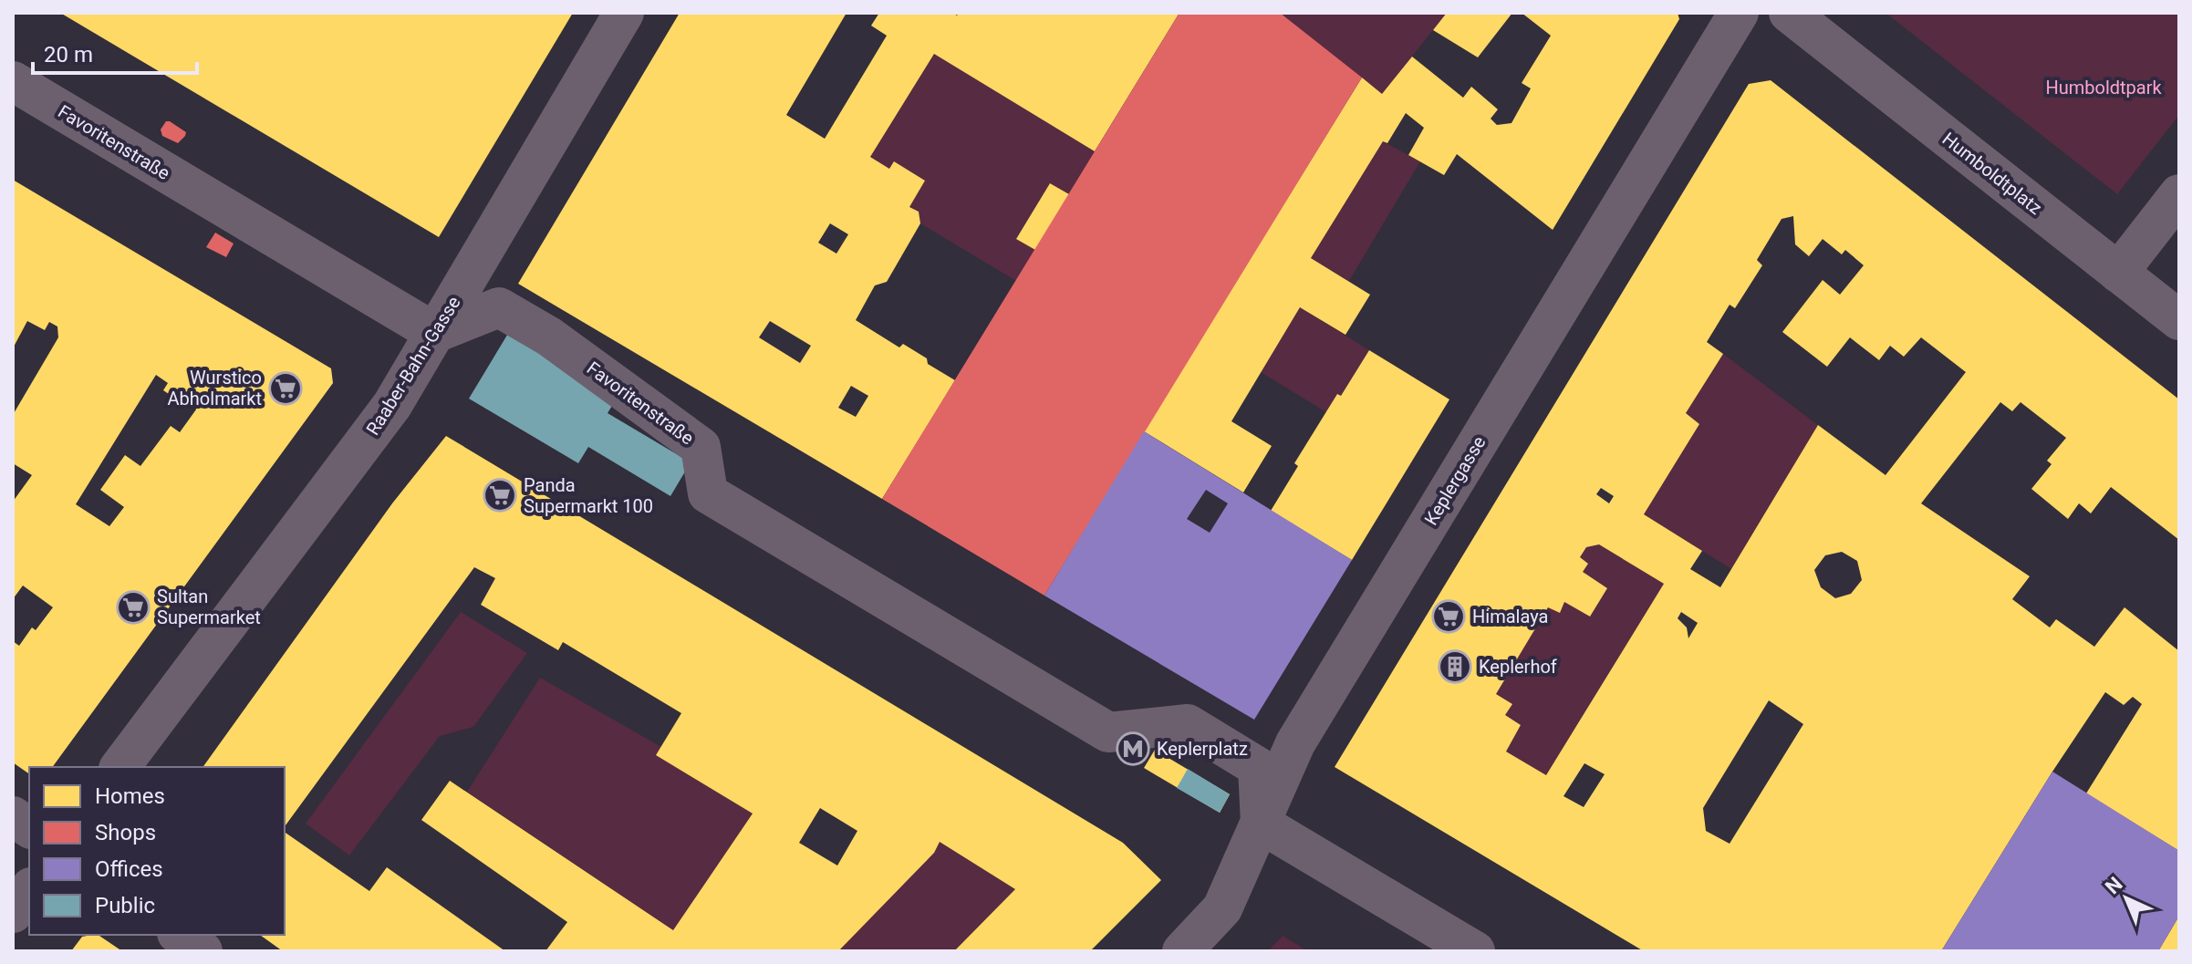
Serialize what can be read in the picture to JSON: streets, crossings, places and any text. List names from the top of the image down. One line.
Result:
{"streets":{"street":["Favoritenstraße","Humboldtplatz","Raaber-Bahn-Gasse","Keplergasse"]},"crossings":[["Favoritenstraße","Raaber-Bahn-Gasse"],["Favoritenstraße","Keplergasse"]],"parks":["Humboldtpark"],"places":{"supermarket":["Wurstico Abholmarkt","Panda Supermarkt 100","Sultan Supermarket","Himalaya"],"building":["Keplerhof"],"metro station":["Keplerplatz"]},"legend":["Homes","Shops","Offices","Public"],"scale_bar":"20 m","north":"top left"}
